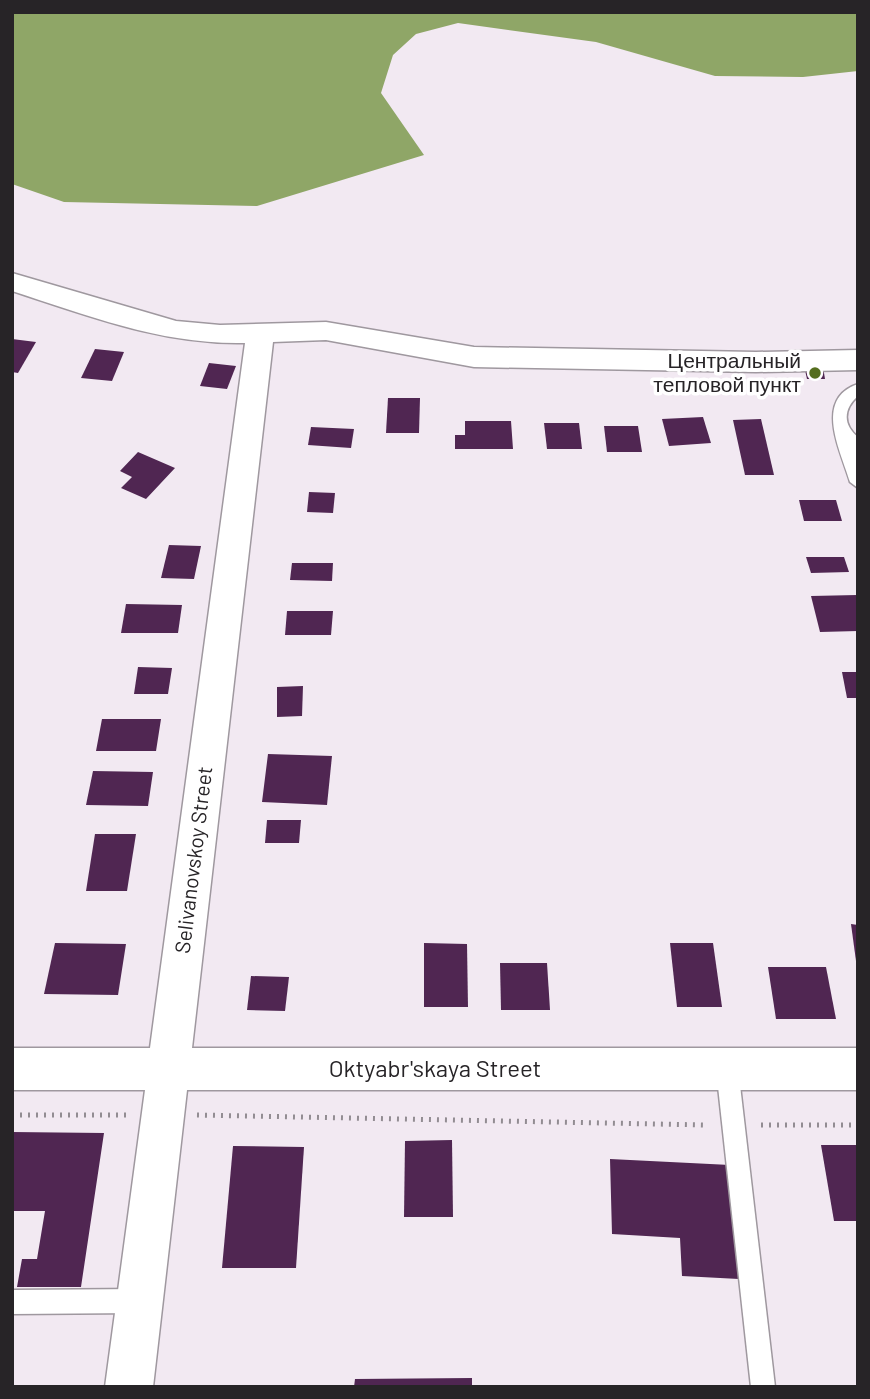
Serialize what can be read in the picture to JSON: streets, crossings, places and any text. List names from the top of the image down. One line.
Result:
{"streets":{"street":["Selivanovskoy Street","Oktyabr'skaya Street"]},"crossings":[["Selivanovskoy Street","Oktyabr'skaya Street"]],"places":["Центральный тепловой пункт"]}
